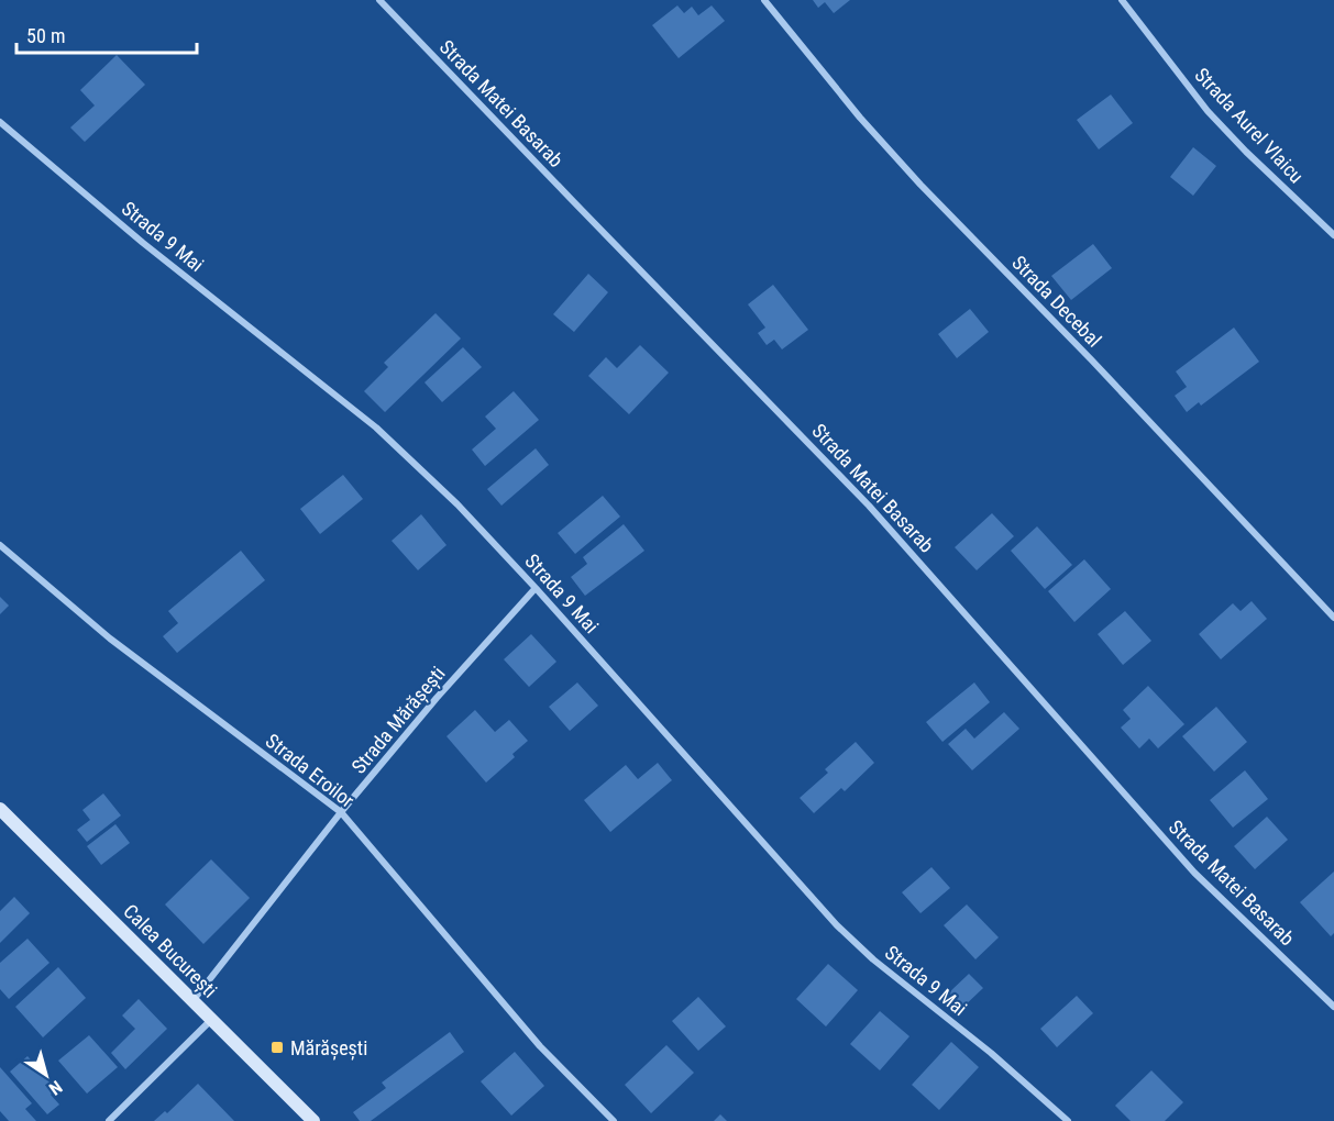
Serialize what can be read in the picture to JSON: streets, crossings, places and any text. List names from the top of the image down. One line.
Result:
{"streets":{"main road":["Calea București"],"street":["Strada Matei Basarab","Strada Aurel Vlaicu","Strada 9 Mai","Strada Decebal","Strada Mărășești","Strada Eroilor"]},"crossings":[["Strada 9 Mai","Strada Mărășești"],["Strada Mărășești","Strada Eroilor"],["Strada Mărășești","Calea București"]],"places":{"transit":["Mărășești"]},"scale_bar":"50 m","north":"bottom right"}
